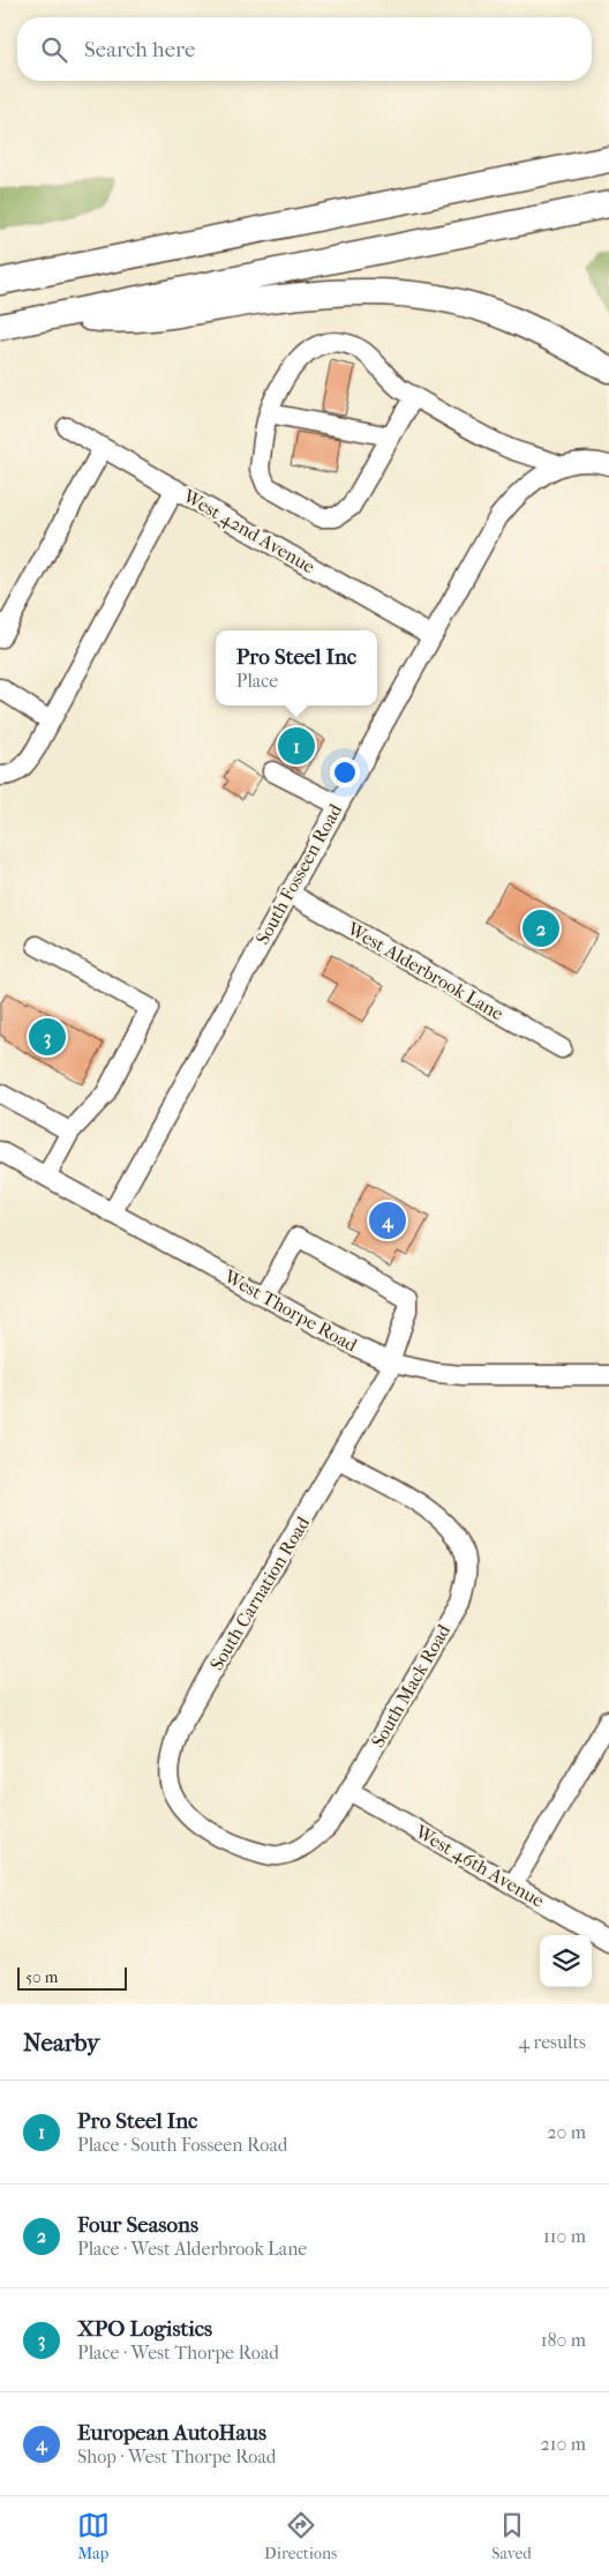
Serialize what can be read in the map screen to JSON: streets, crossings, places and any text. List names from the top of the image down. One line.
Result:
{"streets":{"street":["West 42nd Avenue","South Fosseen Road","West Alderbrook Lane","West Thorpe Road","South Carnation Road","South Mack Road","West 46th Avenue"]},"crossings":[["West 42nd Avenue","South Fosseen Road"],["South Fosseen Road","West Alderbrook Lane"],["South Fosseen Road","West Thorpe Road"],["West Thorpe Road","South Carnation Road"],["South Carnation Road","South Mack Road"],["South Mack Road","West 46th Avenue"]],"scale_bar":"50 m","page":{"search":"Search here","popup":["Pro Steel Inc","Place"],"pins":["1","2","3","4"],"scale":"50 m","heading":["Nearby","4 results"],"list":[{"mark":"1","name":"Pro Steel Inc","note":"Place · South Fosseen Road","value":"20 m"},{"mark":"2","name":"Four Seasons","note":"Place · West Alderbrook Lane","value":"110 m"},{"mark":"3","name":"XPO Logistics","note":"Place · West Thorpe Road","value":"180 m"},{"mark":"4","name":"European AutoHaus","note":"Shop · West Thorpe Road","value":"210 m"}],"nav":["Map","Directions","Saved"]}}
